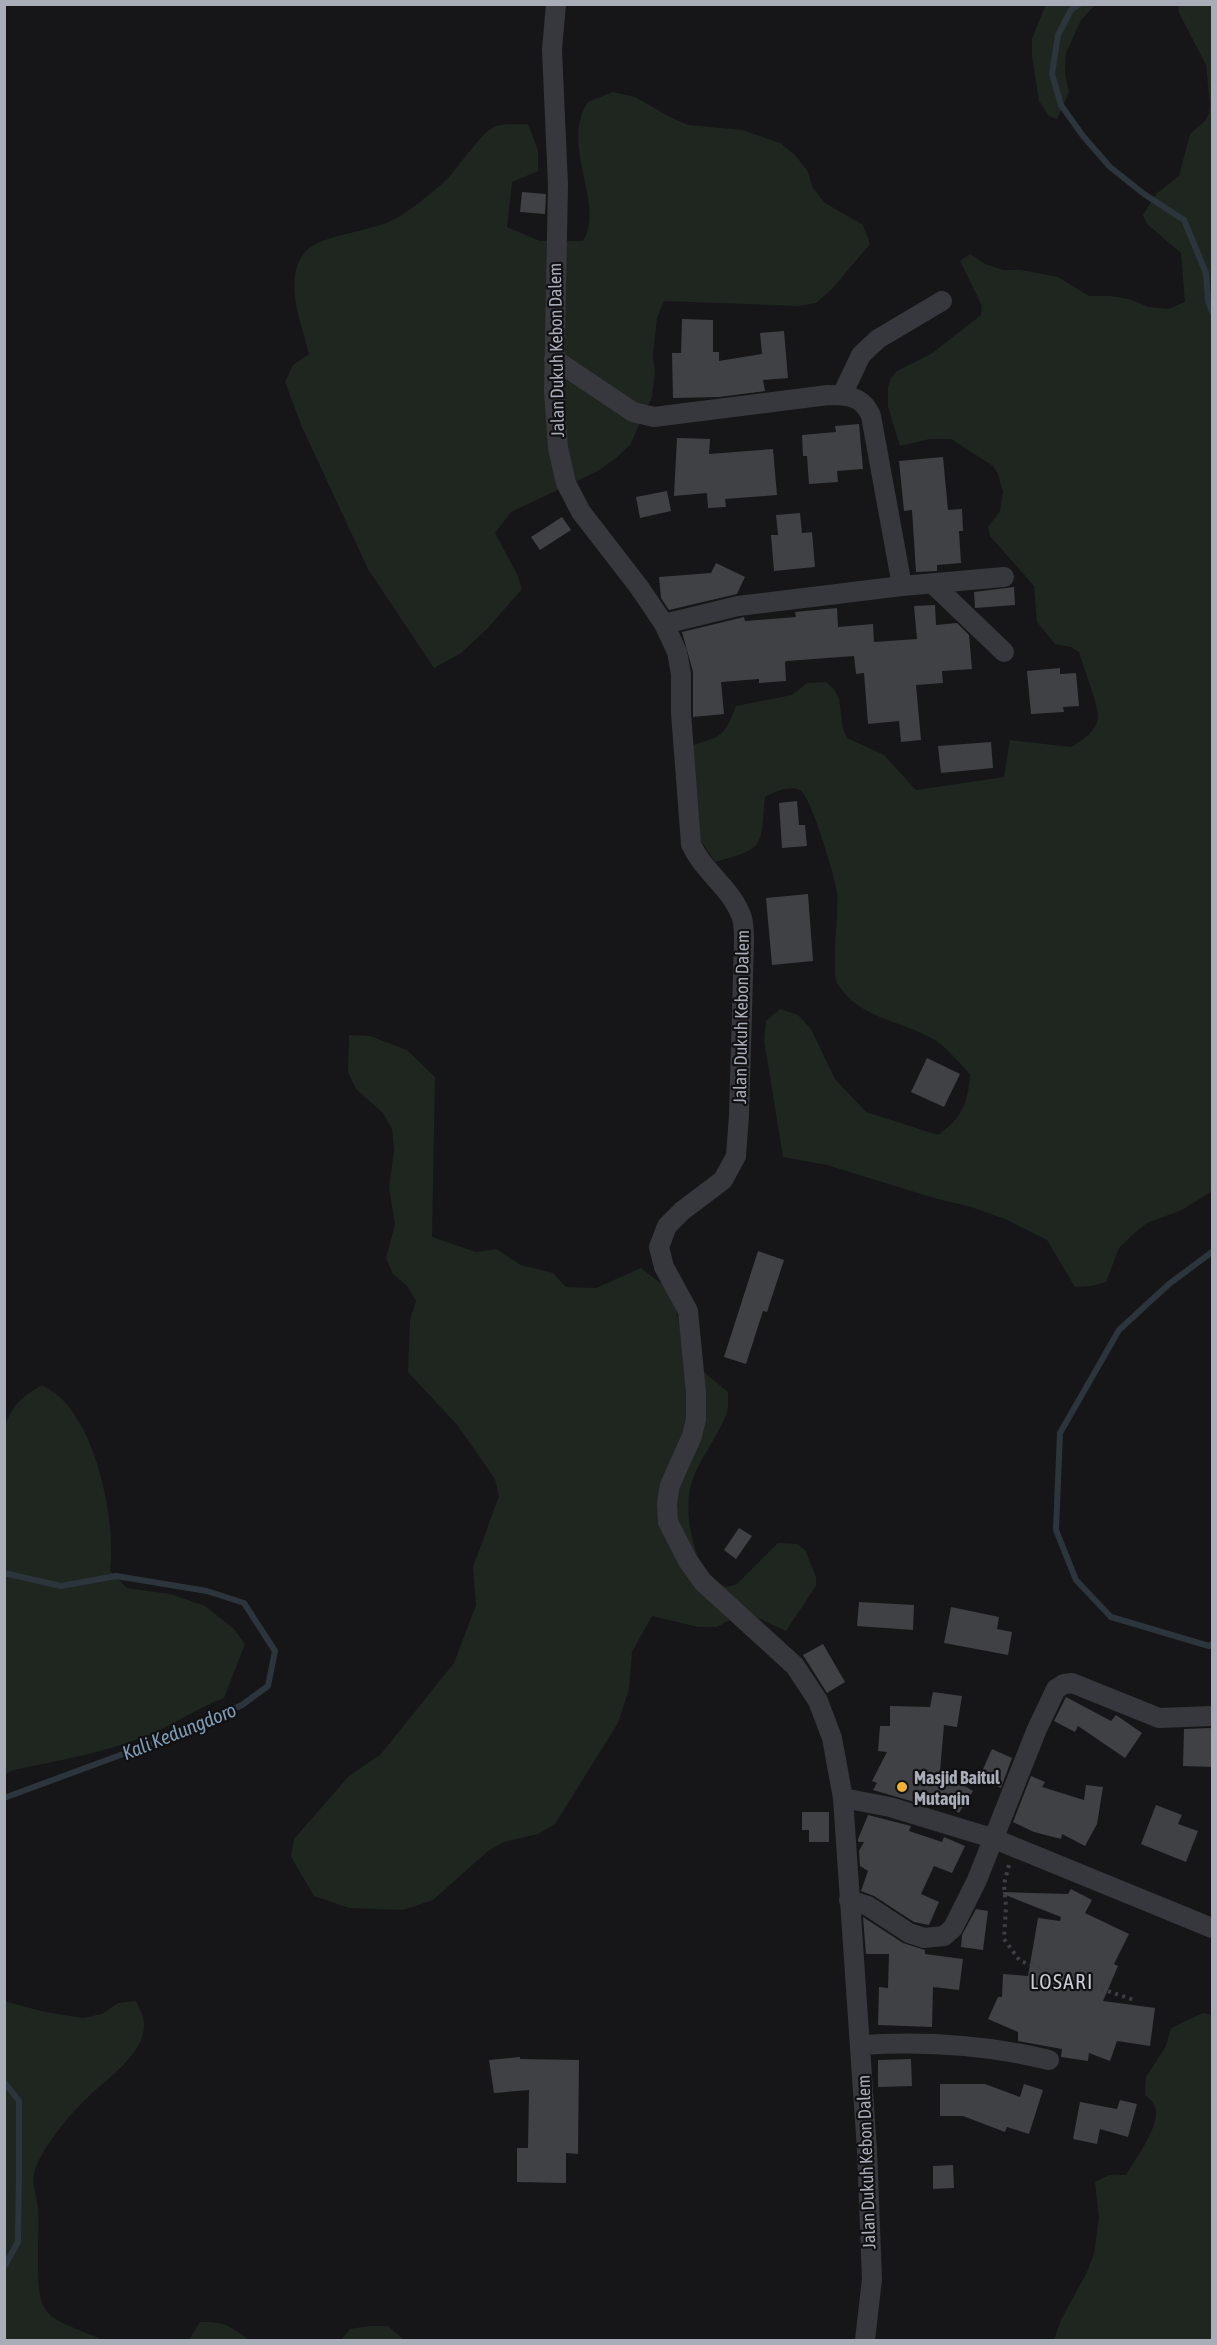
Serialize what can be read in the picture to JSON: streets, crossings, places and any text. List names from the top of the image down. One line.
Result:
{"streets":{"street":["Jalan Dukuh Kebon Dalem"]},"districts":["LOSARI"],"water":["Kali Kedungdoro"],"places":["Masjid Baitul Mutaqin"]}
